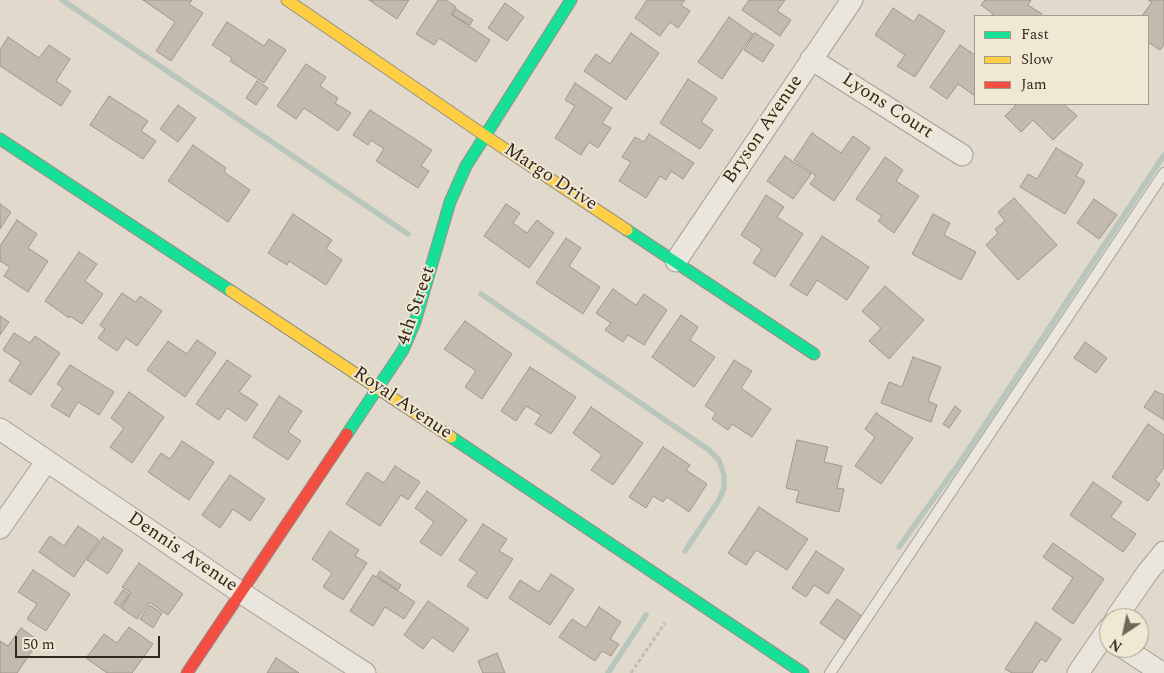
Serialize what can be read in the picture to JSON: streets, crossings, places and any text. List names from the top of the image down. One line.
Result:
{"streets":{"street":["Lyons Court","Bryson Avenue","Margo Drive","4th Street","Royal Avenue","Dennis Avenue"]},"crossings":[["Lyons Court","Bryson Avenue"],["Bryson Avenue","Margo Drive"],["Margo Drive","4th Street"],["4th Street","Royal Avenue"],["4th Street","Dennis Avenue"]],"legend":["Fast","Slow","Jam"],"scale_bar":"50 m","north":"bottom left"}
